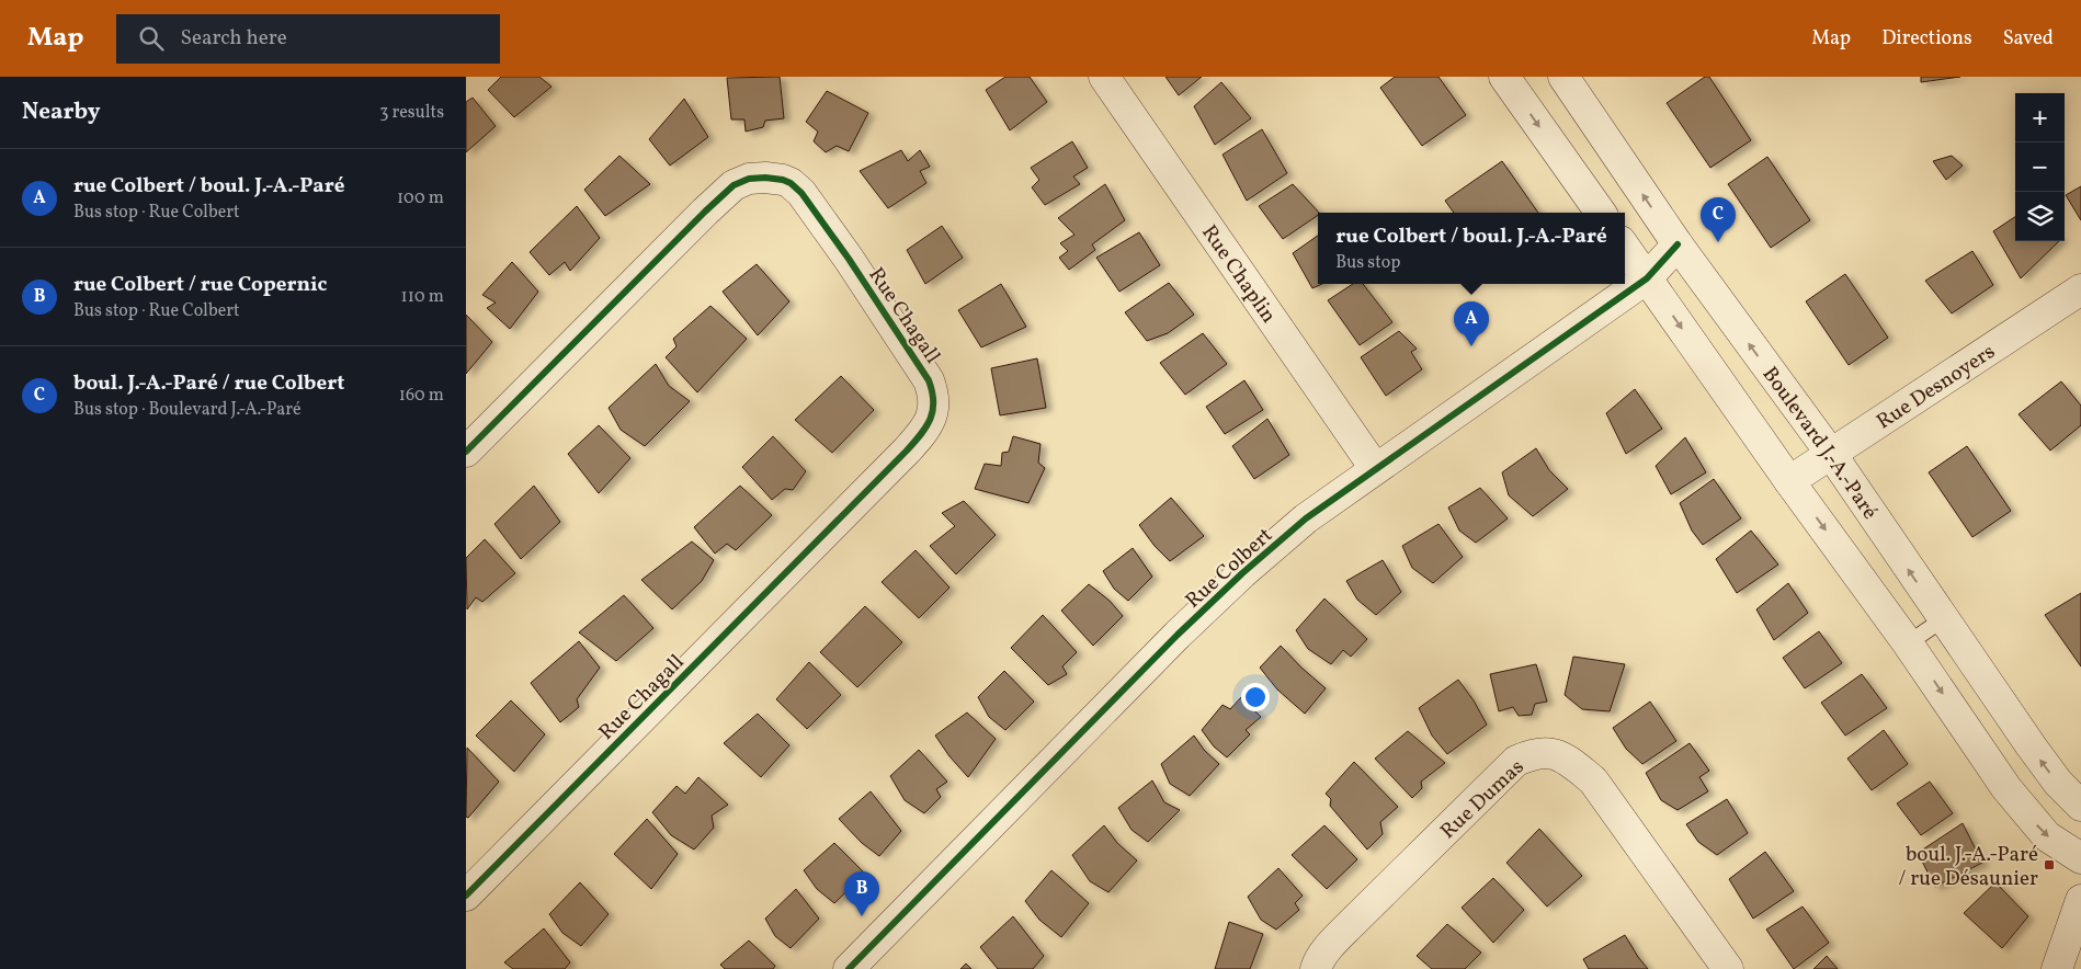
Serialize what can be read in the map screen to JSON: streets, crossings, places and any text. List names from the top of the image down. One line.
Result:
{"streets":{"street":["Rue Chaplin","Rue Chagall","Rue Desnoyers","Boulevard J.-A.-Paré","Rue Colbert","Rue Dumas"]},"crossings":[["Rue Chaplin","Rue Colbert"],["Rue Desnoyers","Boulevard J.-A.-Paré"],["Boulevard J.-A.-Paré","Rue Colbert"]],"places":{"transit":["boul. J.-A.-Paré / rue Désaunier"]},"page":{"header":"Map","search":"Search here","nav":["Map","Directions","Saved"],"heading":["Nearby","3 results"],"map_buttons":["+","−"],"list":[{"mark":"A","name":"rue Colbert / boul. J.-A.-Paré","note":"Bus stop · Rue Colbert","value":"100 m"},{"mark":"B","name":"rue Colbert / rue Copernic","note":"Bus stop · Rue Colbert","value":"110 m"},{"mark":"C","name":"boul. J.-A.-Paré / rue Colbert","note":"Bus stop · Boulevard J.-A.-Paré","value":"160 m"}],"pins":["C","A","B"],"popup":["rue Colbert / boul. J.-A.-Paré","Bus stop"]}}
